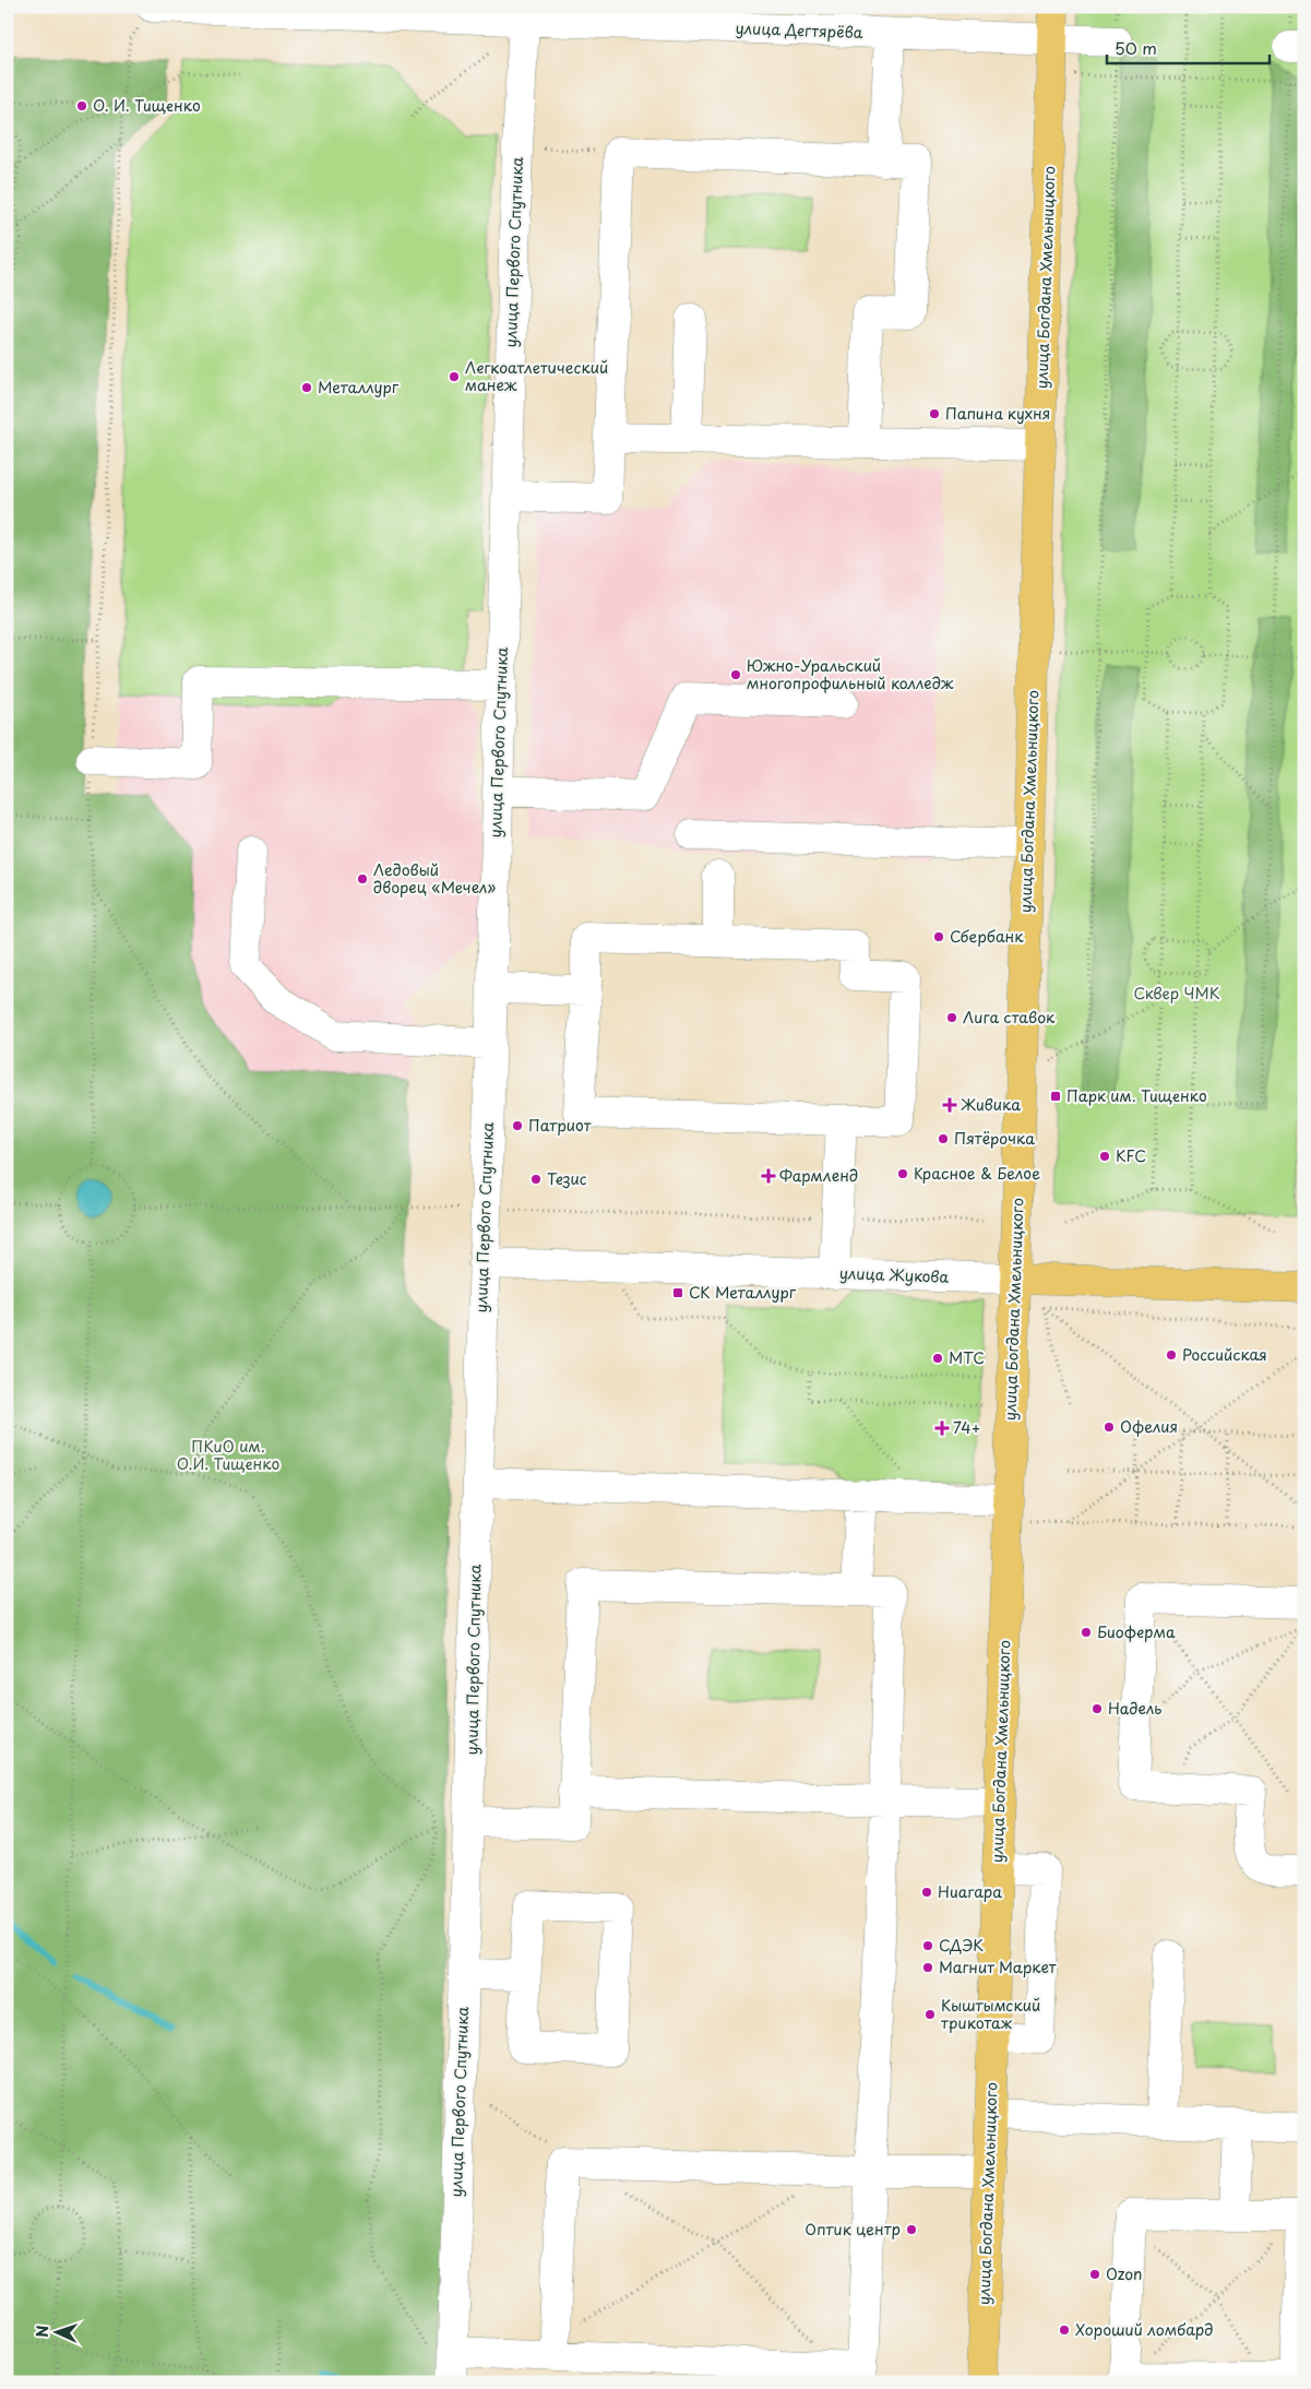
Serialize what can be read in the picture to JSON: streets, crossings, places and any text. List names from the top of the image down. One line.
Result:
{"streets":{"main road":["улица Богдана Хмельницкого","улица Жукова"],"street":["улица Дегтярёва","улица Первого Спутника"]},"crossings":[["улица Дегтярёва","улица Первого Спутника"],["улица Дегтярёва","улица Богдана Хмельницкого"],["улица Первого Спутника","улица Жукова"],["улица Богдана Хмельницкого","улица Жукова"]],"parks":["Сквер ЧМК","ПКиО им. О.И. Тищенко"],"places":{"other":["О. И. Тищенко","Легкоатлетический манеж","Металлург","Папина кухня","Южно-Уральский многопрофильный колледж","Ледовый дворец «Мечел»","Сбербанк","Лига ставок","Патриот","Пятёрочка","KFC","Красное & Белое","Тезис","Российская","МТС","Офелия","Биоферма","Надель","Ниагара","СДЭК","Магнит Маркет","Кыштымский трикотаж","Оптик центр","Ozon","Хороший ломбард"],"transit":["Парк им. Тищенко","СК Металлург"],"health":["Живика","Фармленд","74+"]},"scale_bar":"50 m","north":"left"}
